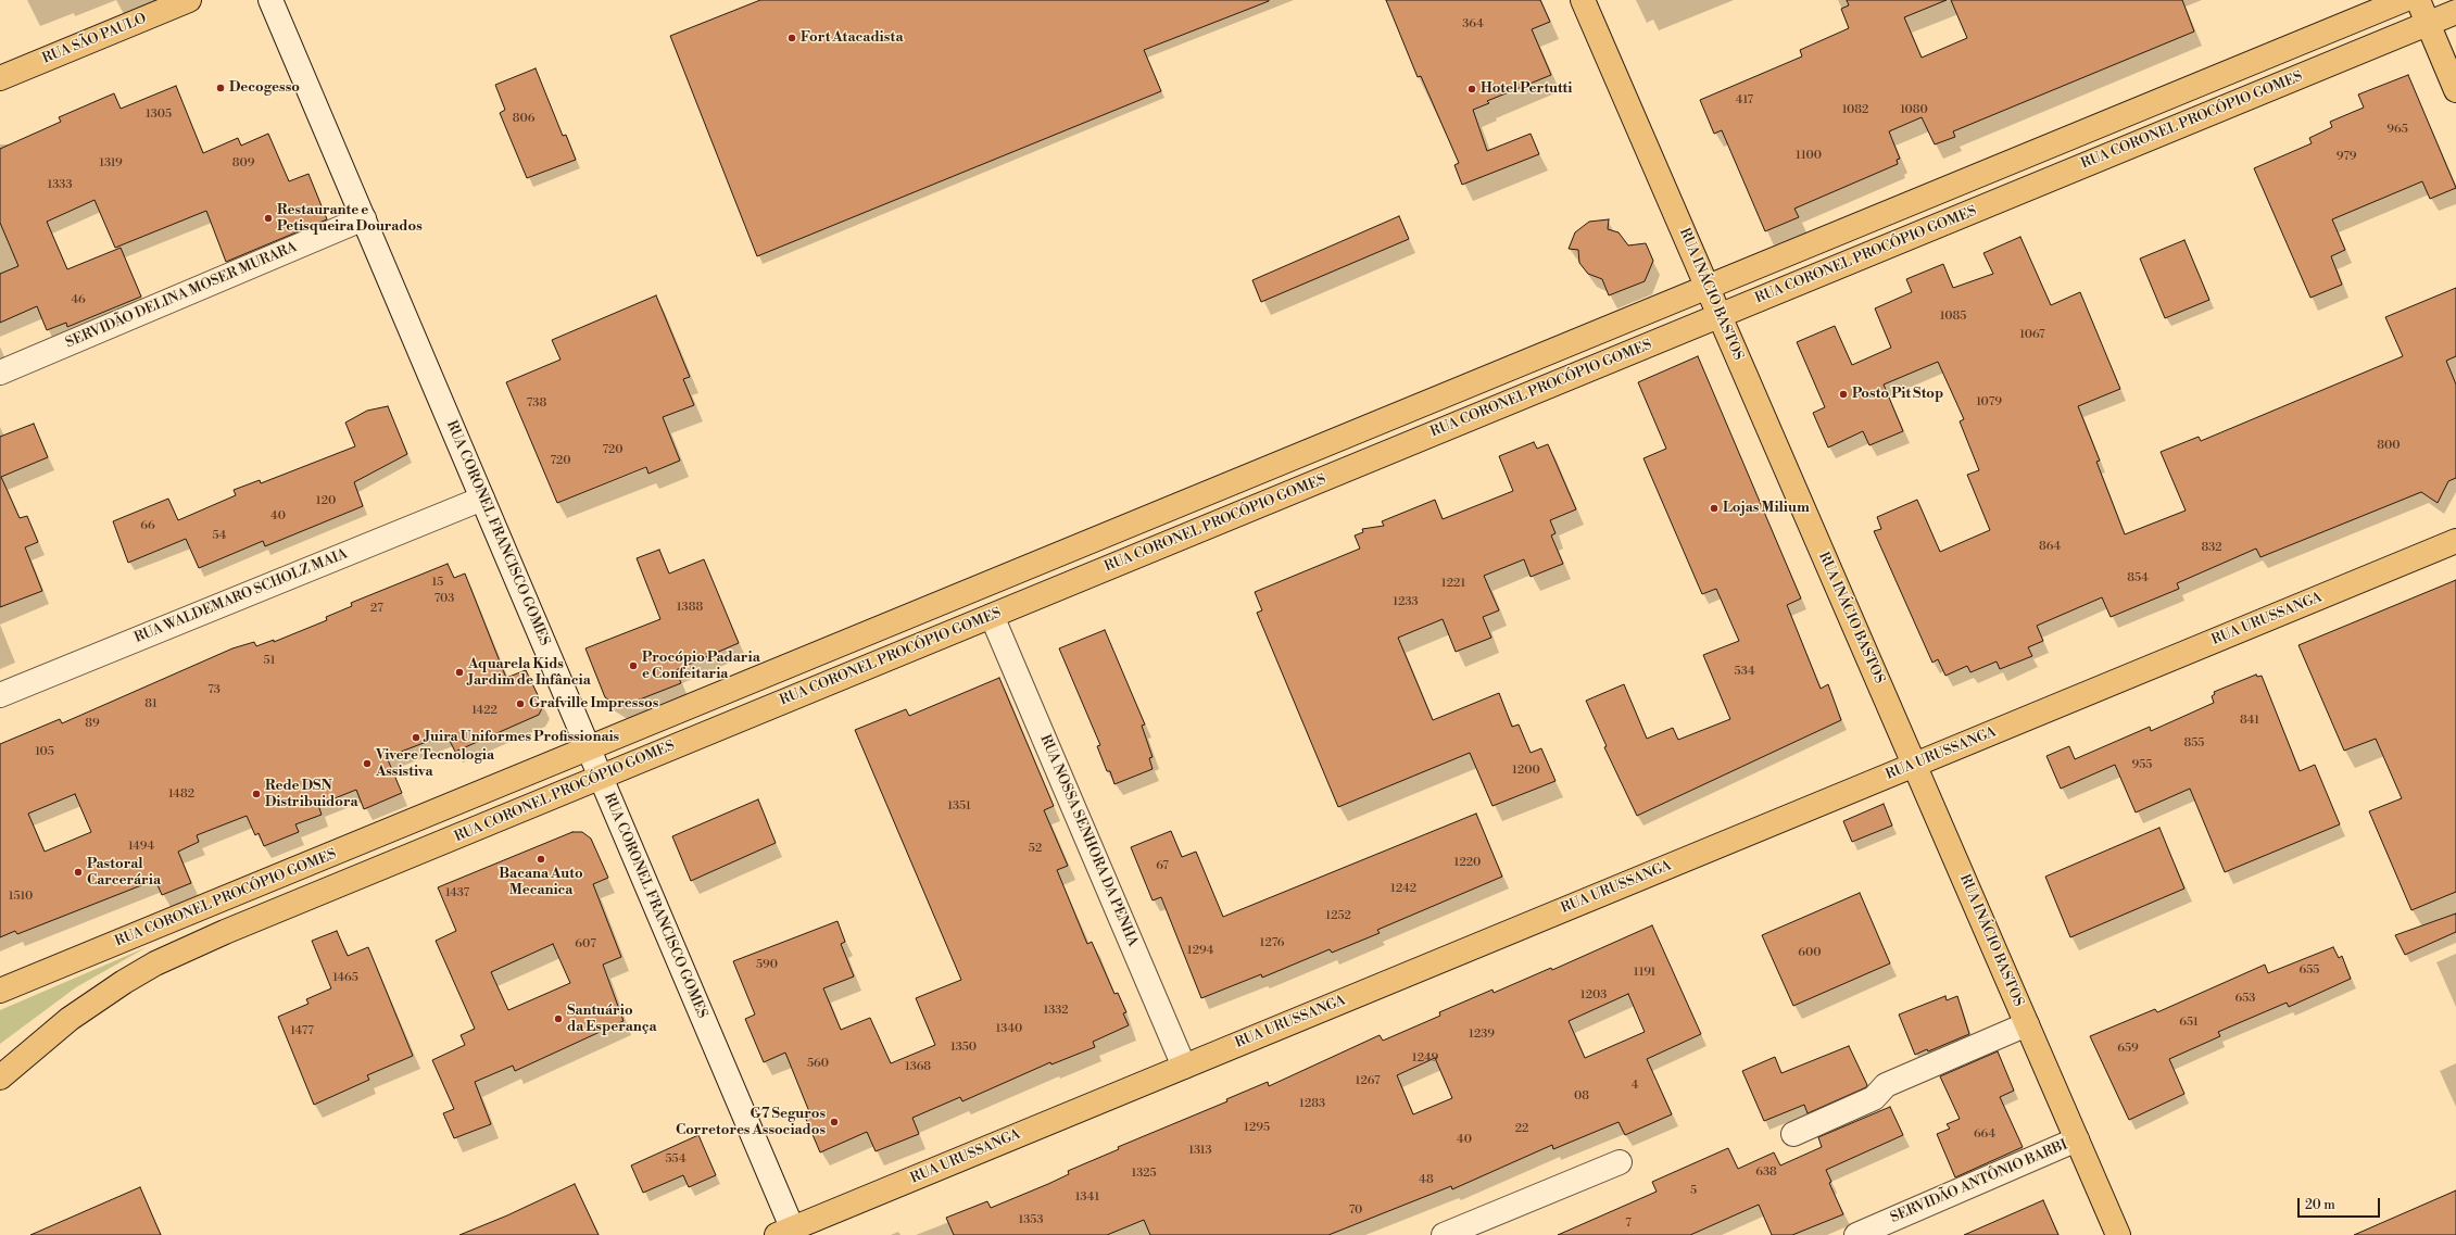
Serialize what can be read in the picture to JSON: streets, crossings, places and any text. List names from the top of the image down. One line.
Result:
{"streets":{"main road":["RUA SÃO PAULO","RUA CORONEL PROCÓPIO GOMES","RUA INÁCIO BASTOS","RUA URUSSANGA"],"street":["SERVIDÃO DELINA MOSER MURARA","RUA CORONEL FRANCISCO GOMES","RUA WALDEMARO SCHOLZ MAIA","RUA NOSSA SENHORA DA PENHA","SERVIDÃO ANTÔNIO BARBI"]},"crossings":[["RUA CORONEL PROCÓPIO GOMES","RUA INÁCIO BASTOS"],["RUA CORONEL PROCÓPIO GOMES","RUA CORONEL FRANCISCO GOMES"],["RUA CORONEL PROCÓPIO GOMES","RUA NOSSA SENHORA DA PENHA"],["RUA INÁCIO BASTOS","RUA URUSSANGA"],["RUA INÁCIO BASTOS","SERVIDÃO ANTÔNIO BARBI"],["SERVIDÃO DELINA MOSER MURARA","RUA CORONEL FRANCISCO GOMES"],["RUA CORONEL FRANCISCO GOMES","RUA WALDEMARO SCHOLZ MAIA"],["RUA CORONEL FRANCISCO GOMES","RUA URUSSANGA"],["RUA URUSSANGA","RUA NOSSA SENHORA DA PENHA"]],"places":["Fort Atacadista","Decogesso","Hotel Pertutti","Restaurante e Petisqueira Dourados","Posto Pit Stop","Lojas Milium","Procópio Padaria e Confeitaria","Aquarela Kids Jardim de Infância","Grafville Impressos","Juira Uniformes Profissionais","Vivere Tecnologia Assistiva","Rede DSN Distribuidora","Bacana Auto Mecanica","Pastoral Carcerária","Santuário da Esperança","G7 Seguros Corretores Associados"],"house_numbers":["364","417","1082","1080","1305","806","965","1100","979","1319","809","1333","46","1085","1067","1079","738","800","720","720","120","40","66","54","864","832","854","15","1221","703","1233","1388","27","51","534","73","81","1422","841","89","855","105","955","1200","1482","1351","1494","52","1220","67","1242","1437","1510","1252","1276","607","1294","600","590","655","1191","1465","1203","653","1332","651","1340","1477","1239","1350","659","1249","560","1368","1267","4","08","1283","1295","22","664","40","1313","554","638","1325","48","5","1341","70","1353","7"],"scale_bar":"20 m"}
